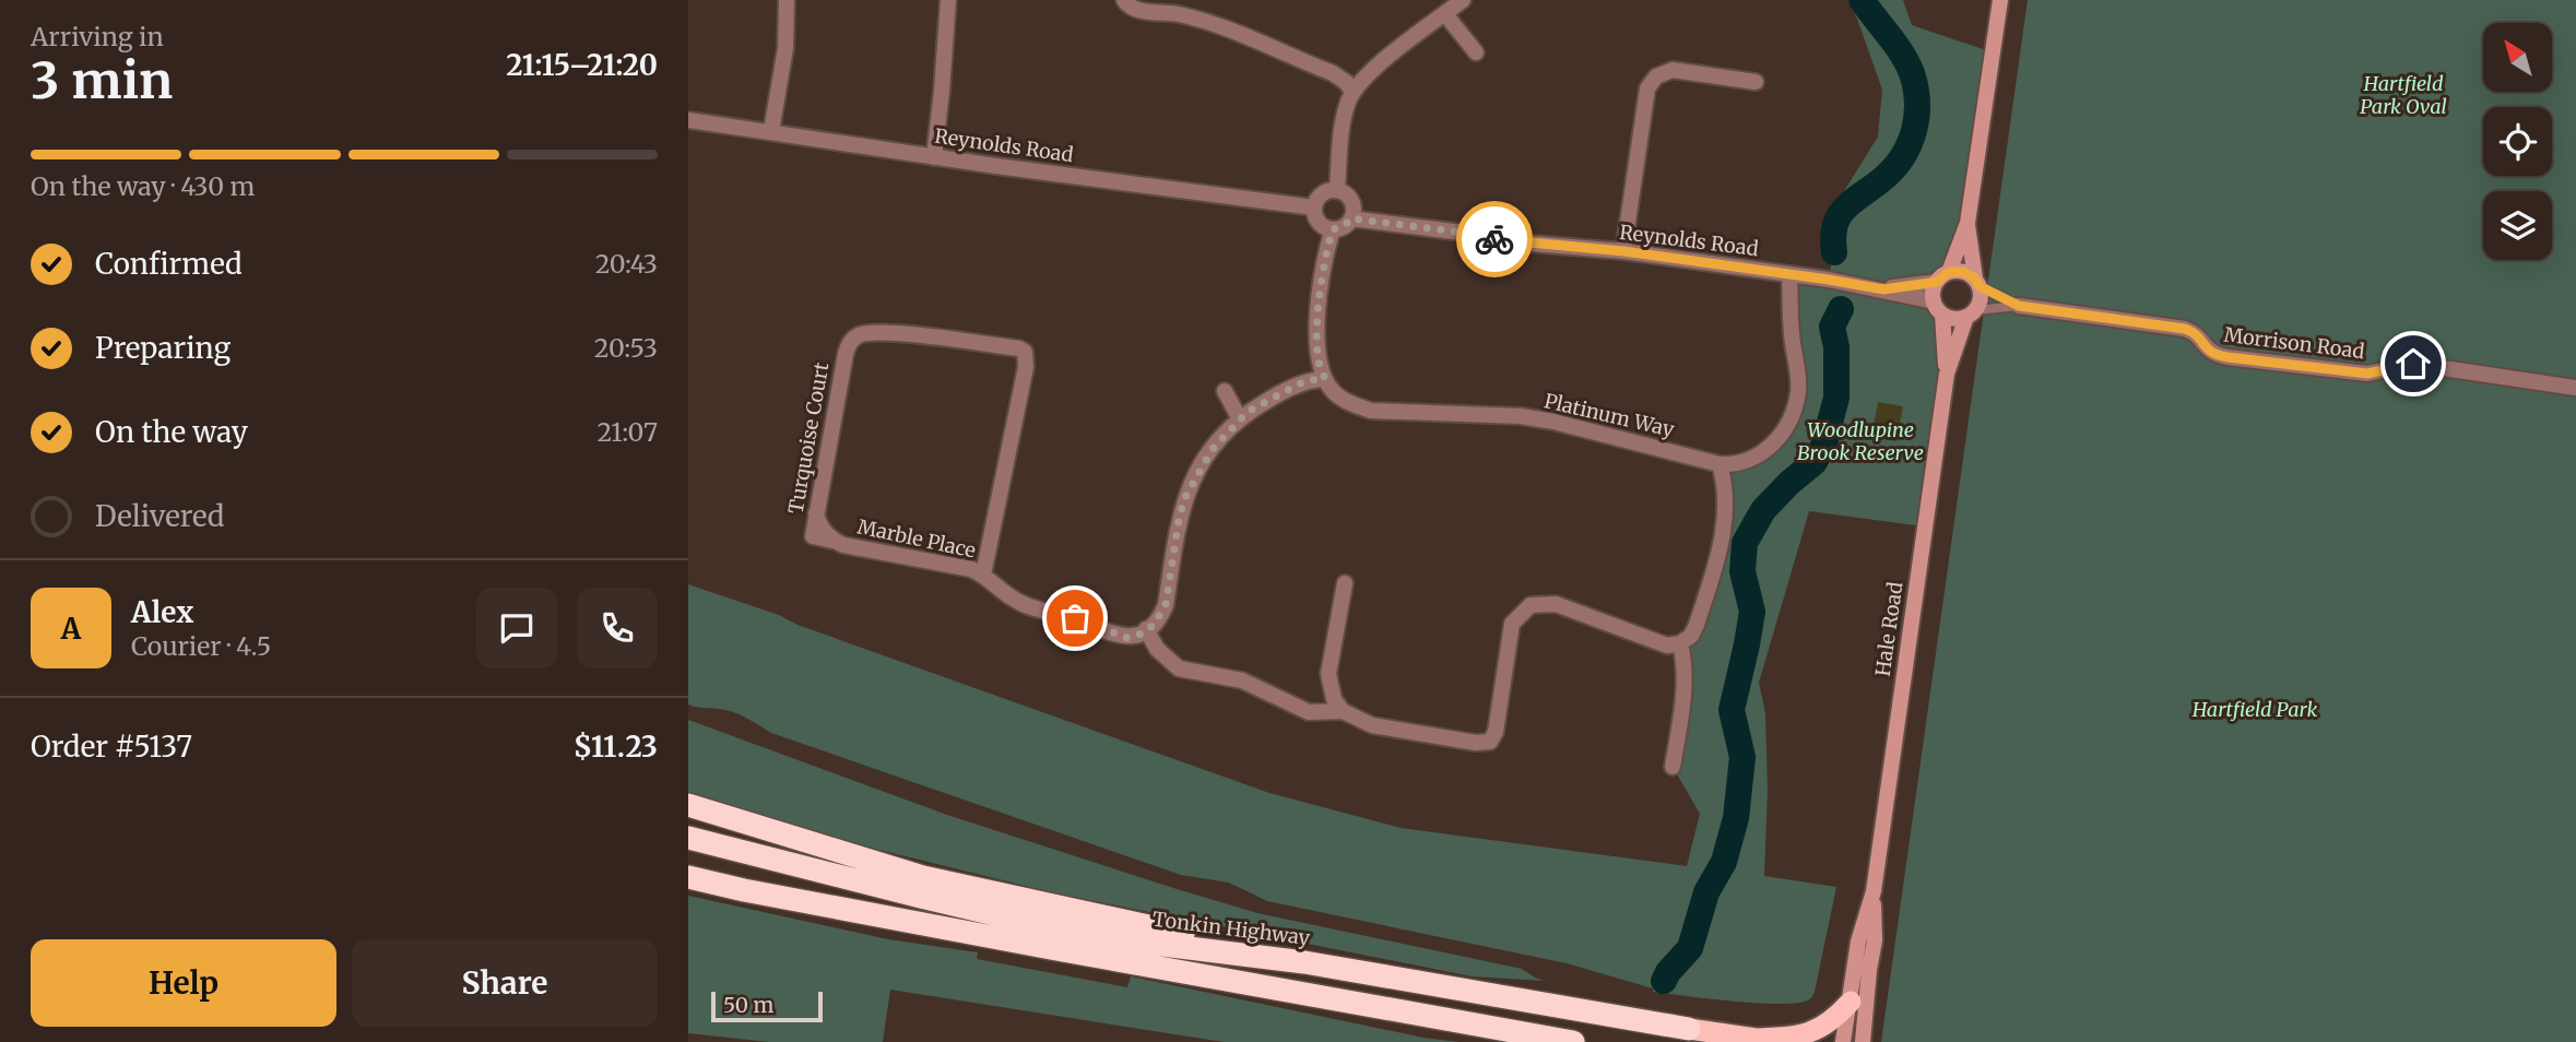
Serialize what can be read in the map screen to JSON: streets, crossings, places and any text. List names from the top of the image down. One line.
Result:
{"streets":{"highway":["Tonkin Highway"],"main road":["Hale Road"],"street":["Reynolds Road","Morrison Road","Platinum Way","Turquoise Court","Marble Place"]},"crossings":[["Reynolds Road","Morrison Road"],["Reynolds Road","Hale Road"],["Morrison Road","Hale Road"],["Turquoise Court","Marble Place"],["Hale Road","Tonkin Highway"]],"parks":["Hartfield Park Oval","Woodlupine Brook Reserve","Hartfield Park"],"scale_bar":"50 m","north":"top left","page":{"heading":["3 min","Arriving in","21:15–21:20"],"panel":["Alex","Courier · 4.5","Order #5137","$11.23"],"bar":"On the way · 430 m","list":[["Confirmed","20:43"],["Preparing","20:53"],["On the way","21:07"],"Delivered"],"round":"A","buttons":["Help","Share"],"scale":"50 m"}}
